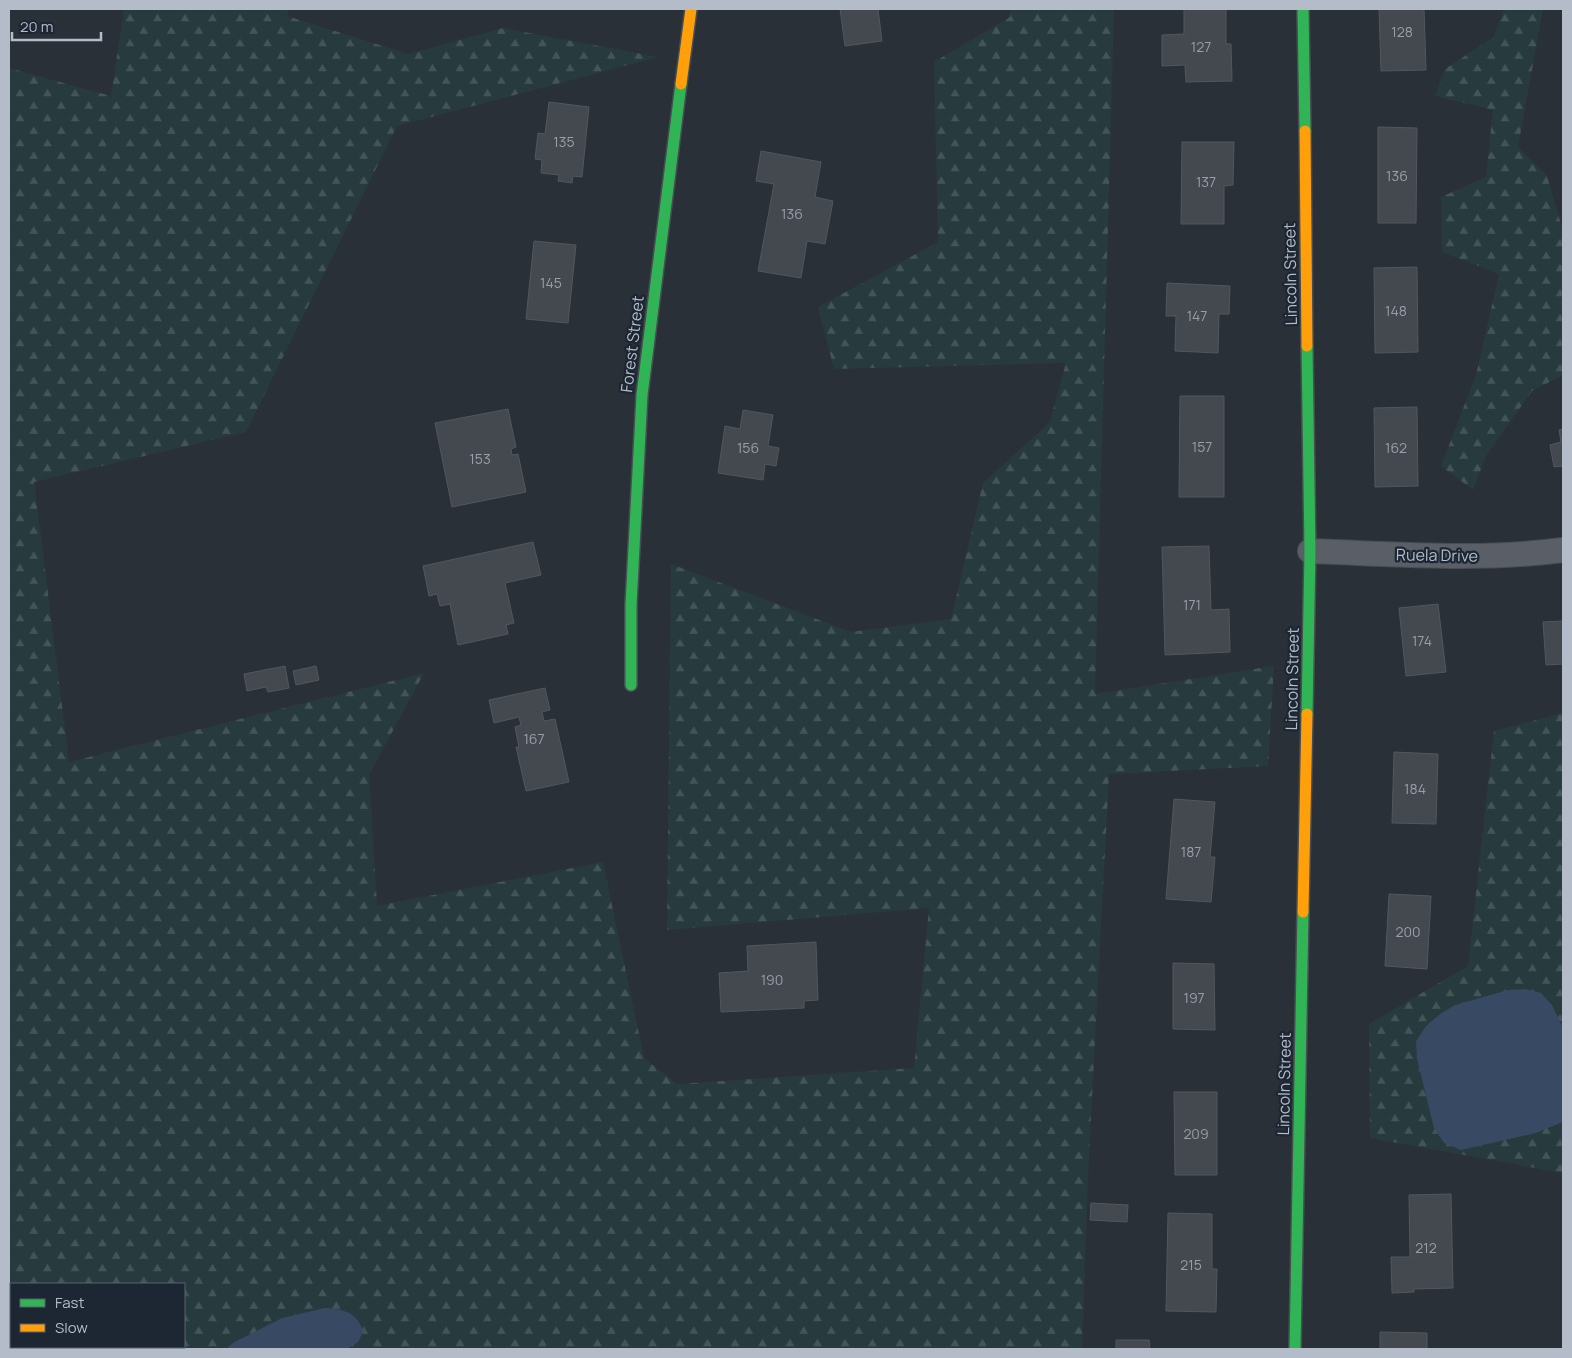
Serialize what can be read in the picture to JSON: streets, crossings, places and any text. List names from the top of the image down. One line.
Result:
{"streets":{"street":["Lincoln Street","Forest Street","Ruela Drive"]},"crossings":[["Lincoln Street","Ruela Drive"]],"house_numbers":["128","127","135","136","137","136","145","148","147","157","156","162","153","171","174","167","184","187","200","190","197","209","212","215"],"legend":["Fast","Slow"],"scale_bar":"20 m"}
